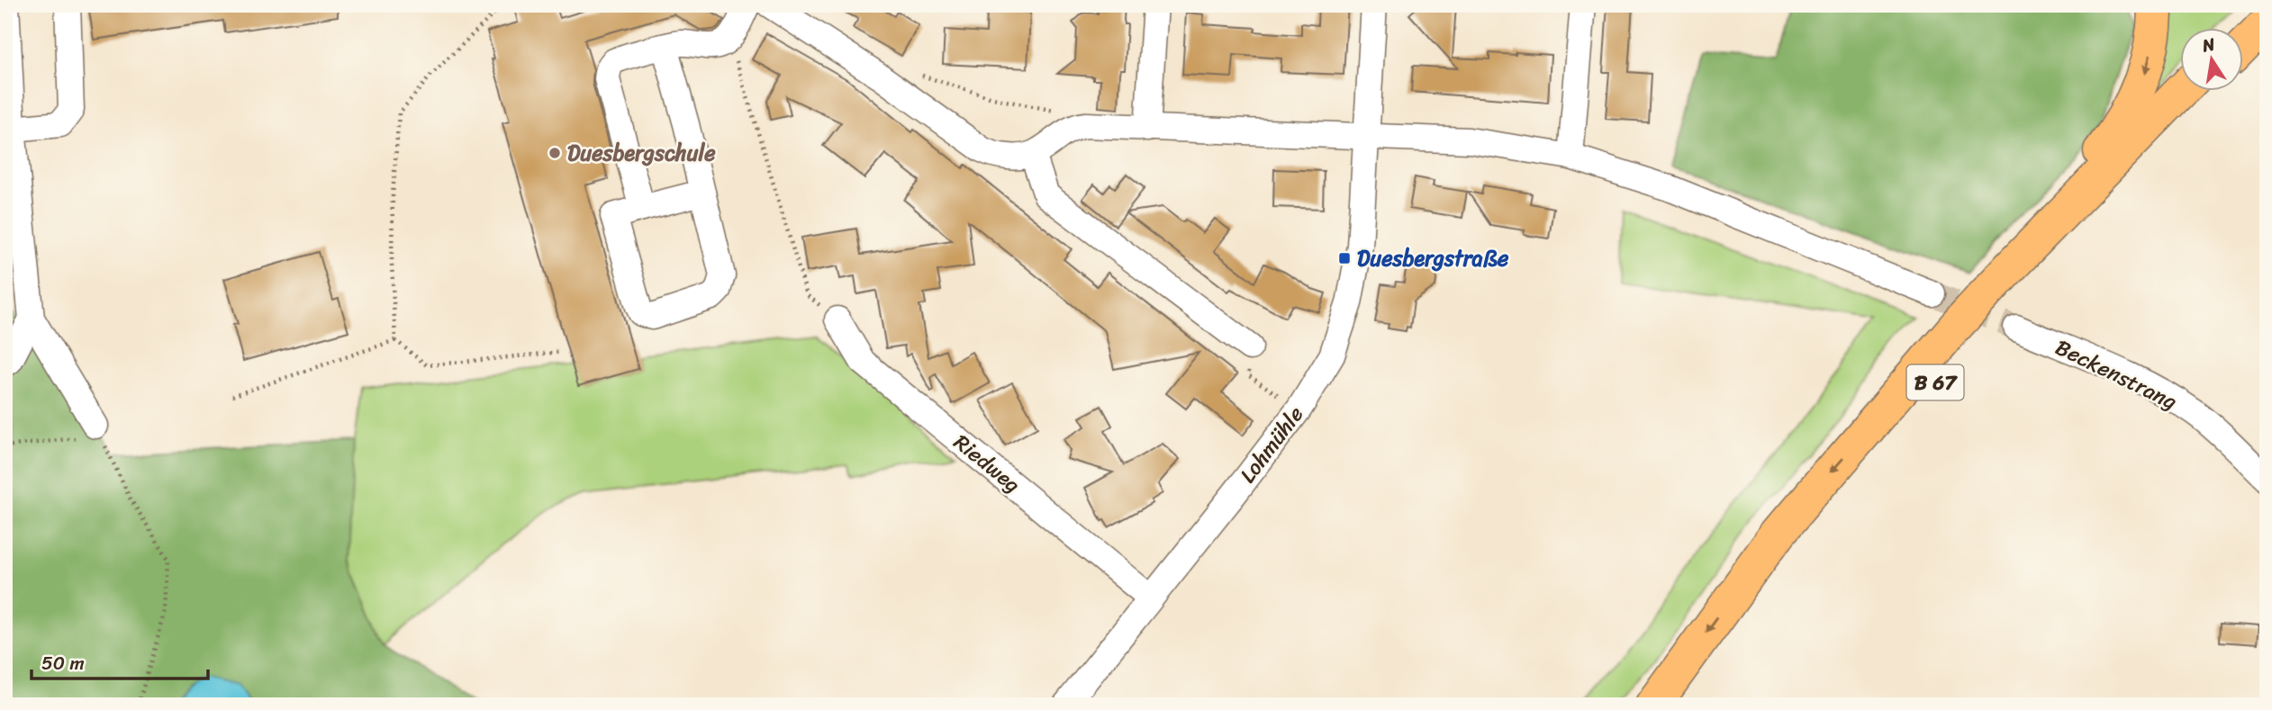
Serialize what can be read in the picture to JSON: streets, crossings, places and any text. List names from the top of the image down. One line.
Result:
{"streets":{"highway":["B 67"],"street":["Beckenstrang","Lohmühle","Riedweg"]},"crossings":[["Lohmühle","Riedweg"]],"places":{"other":["Duesbergschule"],"transit":["Duesbergstraße"]},"scale_bar":"50 m","north":"top"}
